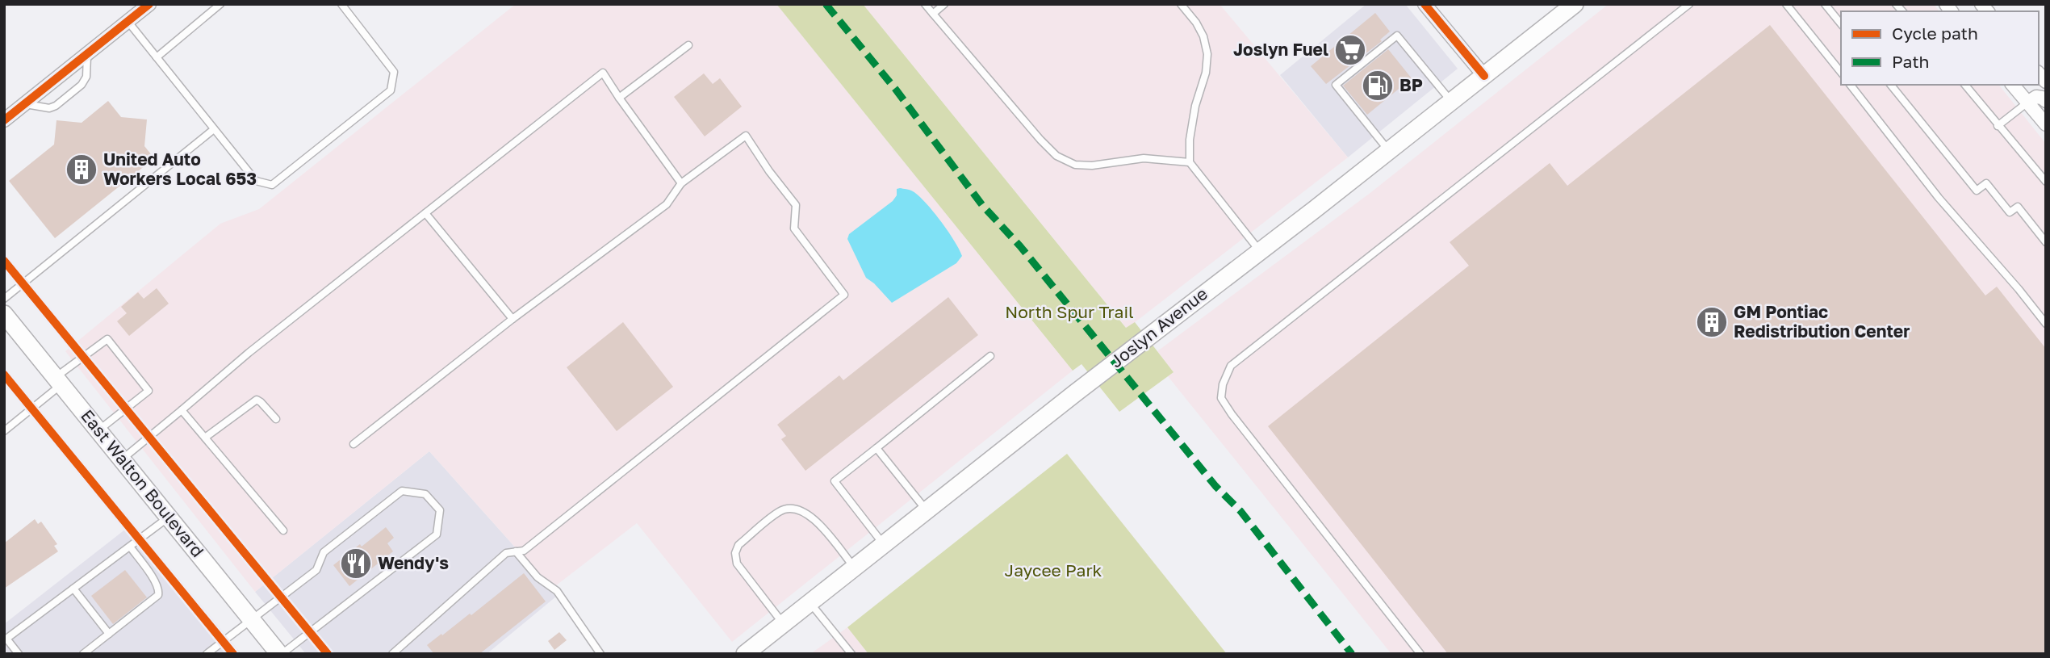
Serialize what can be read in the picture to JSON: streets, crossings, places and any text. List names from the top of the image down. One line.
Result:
{"streets":{"main road":["Joslyn Avenue","East Walton Boulevard"]},"parks":["North Spur Trail","Jaycee Park"],"places":{"supermarket":["Joslyn Fuel"],"fuel station":["BP"],"building":["United Auto Workers Local 653","GM Pontiac Redistribution Center"],"restaurant":["Wendy's"]},"legend":["Cycle path","Path"]}
